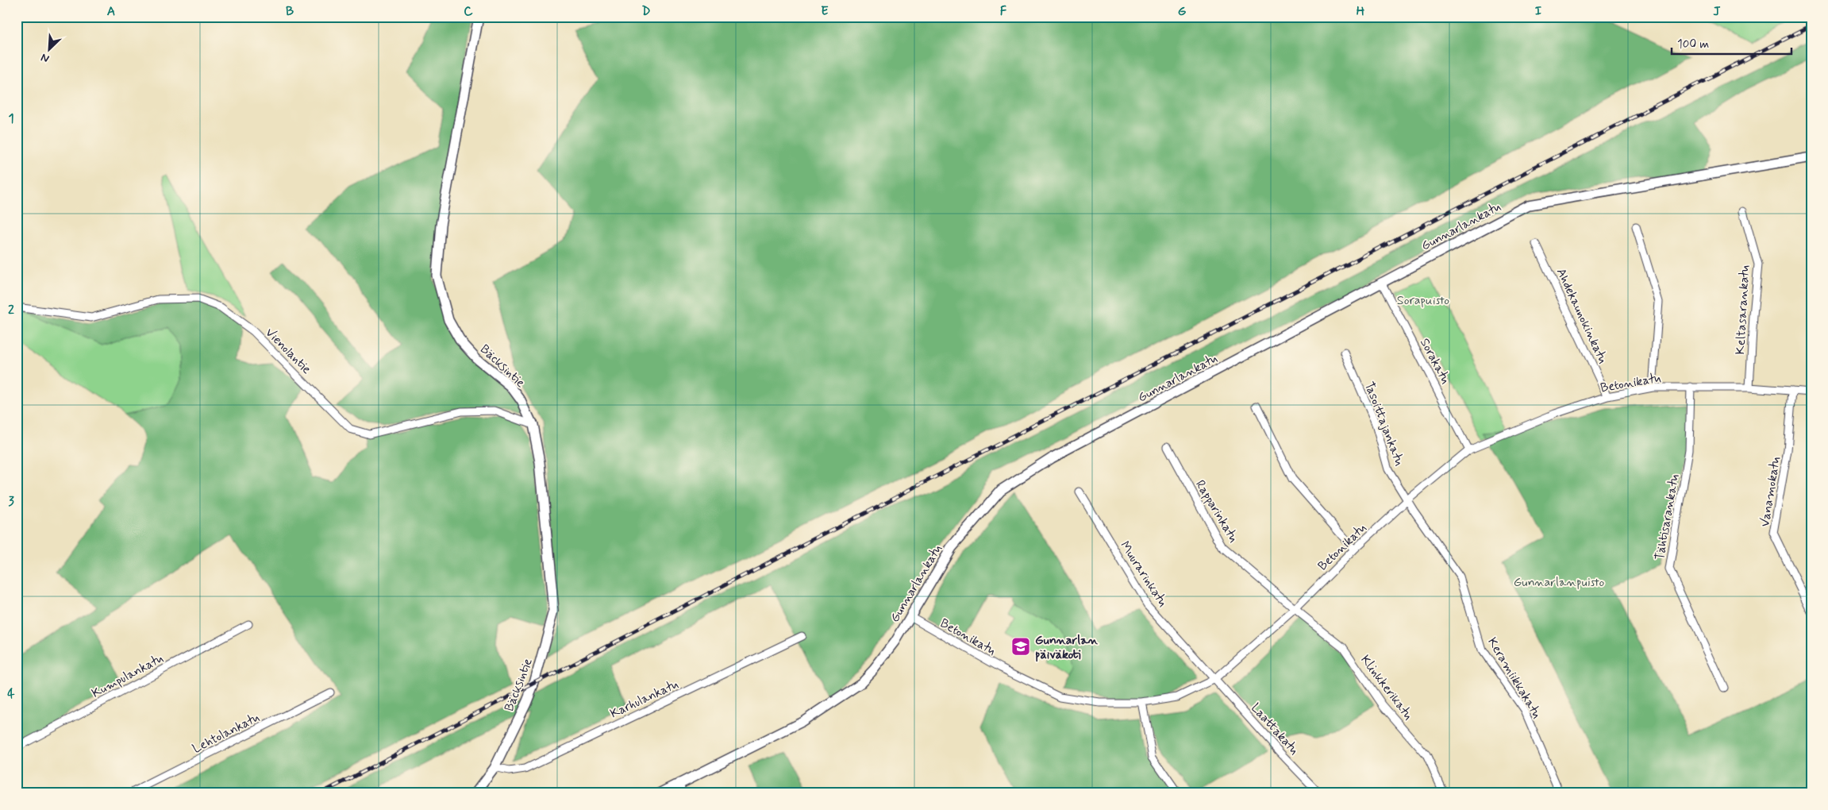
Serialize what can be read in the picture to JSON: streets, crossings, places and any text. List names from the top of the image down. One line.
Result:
{"streets":{"street":["Gunnarlankatu","Keltasarankatu","Ahdekaunokinkatu","Vienolantie","Sorakatu","Bäcksintie","Betonikatu","Tasoittajankatu","Vanamokatu","Rapparinkatu","Tähtisarankatu","Muurarinkatu","Kumpulankatu","Keramiikkakatu","Klinkkerikatu","Karhulankatu","Laattakatu","Lehtolankatu"]},"crossings":[["Gunnarlankatu","Sorakatu"],["Gunnarlankatu","Betonikatu"],["Keltasarankatu","Betonikatu"],["Ahdekaunokinkatu","Betonikatu"],["Vienolantie","Bäcksintie"],["Sorakatu","Betonikatu"],["Bäcksintie","Karhulankatu"],["Betonikatu","Tasoittajankatu"],["Betonikatu","Vanamokatu"],["Betonikatu","Rapparinkatu"],["Betonikatu","Tähtisarankatu"],["Betonikatu","Muurarinkatu"],["Betonikatu","Keramiikkakatu"],["Betonikatu","Klinkkerikatu"],["Betonikatu","Laattakatu"],["Tasoittajankatu","Keramiikkakatu"],["Rapparinkatu","Klinkkerikatu"],["Muurarinkatu","Laattakatu"]],"parks":["Sorapuisto","Gunnarlanpuisto"],"places":{"school or university":["Gunnarlan päiväkoti"]},"scale_bar":"100 m","north":"bottom left","grid":{"columns":["A","B","C","D","E","F","G","H","I","J"],"rows":["1","2","3","4"]}}
